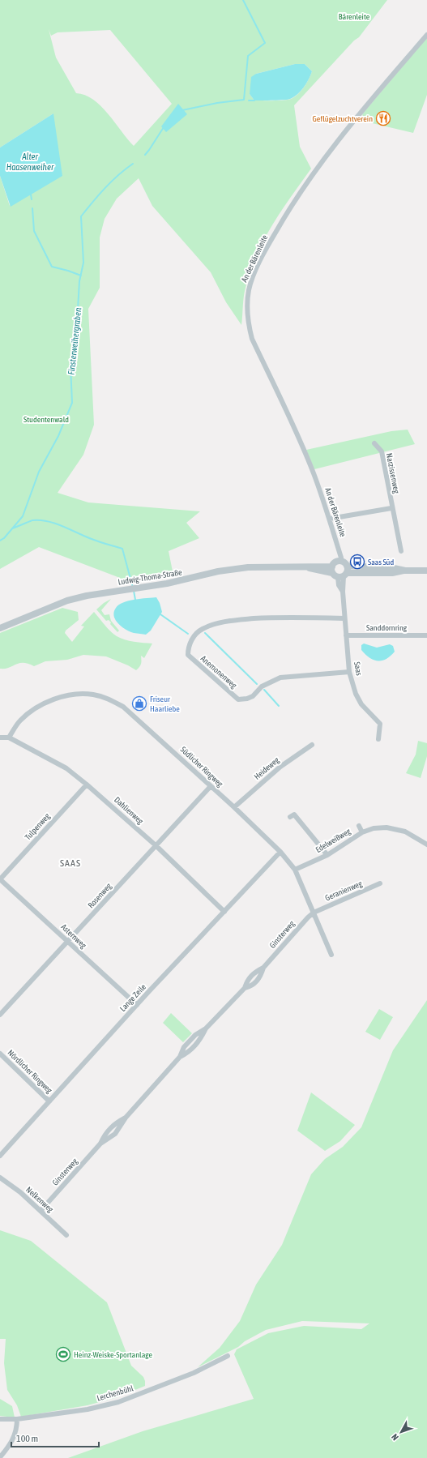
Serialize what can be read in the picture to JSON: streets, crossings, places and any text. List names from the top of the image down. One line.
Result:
{"streets":{"street":["An der Bärenleite","Narzissenweg","Ludwig-Thoma-Straße","Sanddornring","Saas","Anemonenweg","Südlicher Ringweg","Heideweg","Dahlienweg","Tulpenweg","Edelweißweg","Geranienweg","Rosenweg","Ginsterweg","Asternweg","Lange Zeile","Nördlicher Ringweg","Nelkenweg","Lerchenbühl"]},"crossings":[["Ludwig-Thoma-Straße","Saas"],["Sanddornring","Saas"],["Saas","Anemonenweg"],["Südlicher Ringweg","Heideweg"],["Südlicher Ringweg","Dahlienweg"],["Südlicher Ringweg","Edelweißweg"],["Südlicher Ringweg","Geranienweg"],["Südlicher Ringweg","Rosenweg"],["Südlicher Ringweg","Ginsterweg"],["Südlicher Ringweg","Lange Zeile"],["Dahlienweg","Tulpenweg"],["Dahlienweg","Rosenweg"],["Dahlienweg","Lange Zeile"],["Tulpenweg","Asternweg"],["Geranienweg","Ginsterweg"],["Rosenweg","Asternweg"],["Ginsterweg","Nelkenweg"],["Asternweg","Lange Zeile"],["Lange Zeile","Nördlicher Ringweg"]],"districts":["SAAS"],"water":["Alter Haasenweiher","Finsterweihergraben"],"parks":["Bärenleite","Studentenwald"],"places":{"restaurant":["Geflügelzuchtverein"],"bus stop":["Saas Süd"],"shop":["Friseur Haarliebe"],"sports":["Heinz-Weiske-Sportanlage"]},"scale_bar":"100 m","north":"bottom left"}
